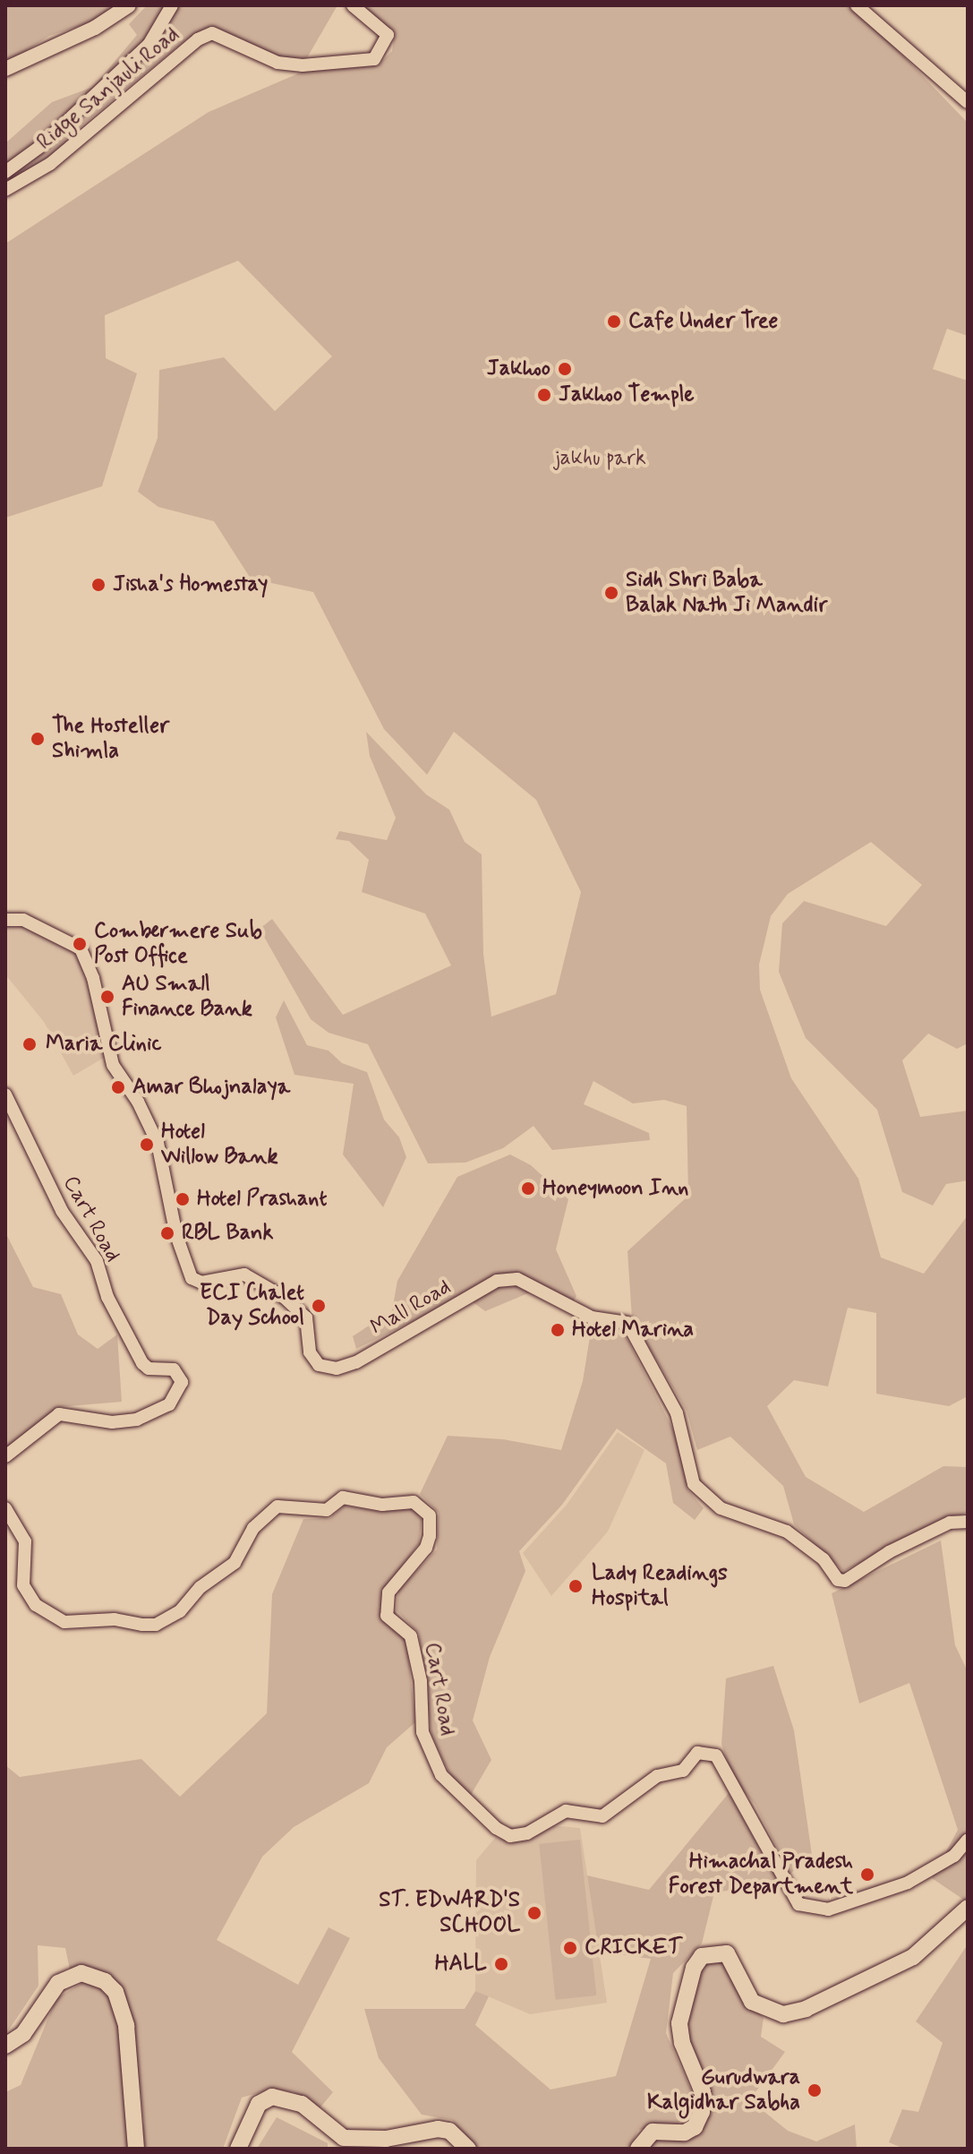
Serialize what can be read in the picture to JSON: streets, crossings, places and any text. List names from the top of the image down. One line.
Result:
{"streets":{"main road":["Ridge Sanjauli Road","Cart Road","Mall Road"]},"parks":["jakhu park"],"places":["Cafe Under Tree","Jakhoo","Jakhoo Temple","Jisha's Homestay","Sidh Shri Baba Balak Nath Ji Mandir","The Hosteller Shimla","Combermere Sub Post Office","AU Small Finance Bank","Maria Clinic","Amar Bhojnalaya","Hotel Willow Bank","Honeymoon Inn","Hotel Prashant","RBL Bank","ECI Chalet Day School","Hotel Marina","Lady Readings Hospital","Himachal Pradesh Forest Department","ST. EDWARD'S SCHOOL","CRICKET","HALL","Gurudwara Kalgidhar Sabha"]}
